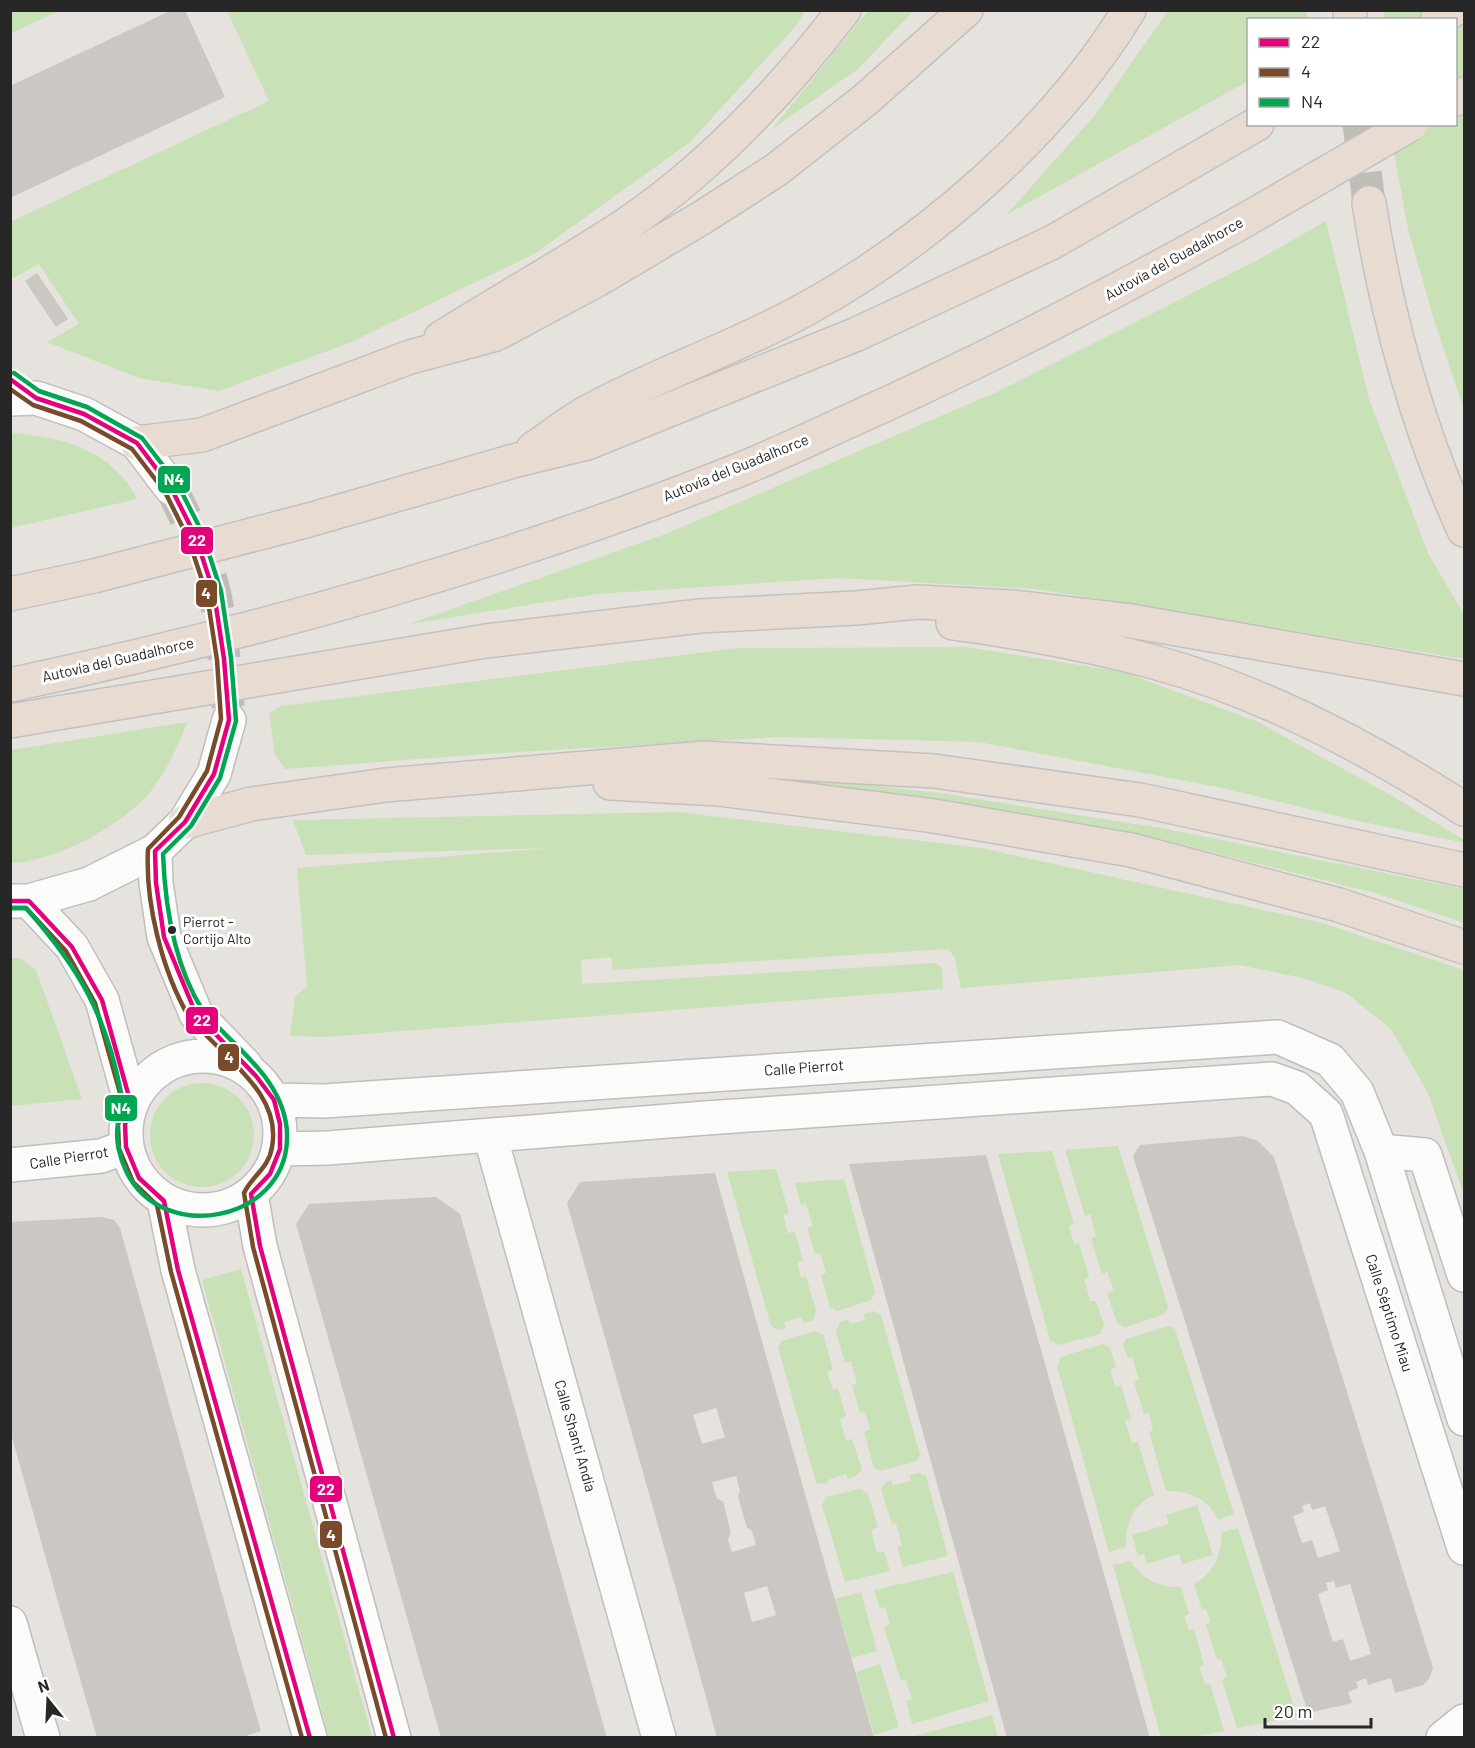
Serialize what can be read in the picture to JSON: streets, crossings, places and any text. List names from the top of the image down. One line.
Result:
{"streets":{"highway":["Autovía del Guadalhorce"],"street":["Calle Pierrot","Calle Séptimo Miau","Calle Shanti Andía"]},"crossings":[["Calle Séptimo Miau","Calle Shanti Andía"]],"places":["Pierrot - Cortijo Alto"],"lines":["transit line N4","transit line 22","transit line 4"],"legend":["22","4","N4"],"scale_bar":"20 m","north":"top"}
